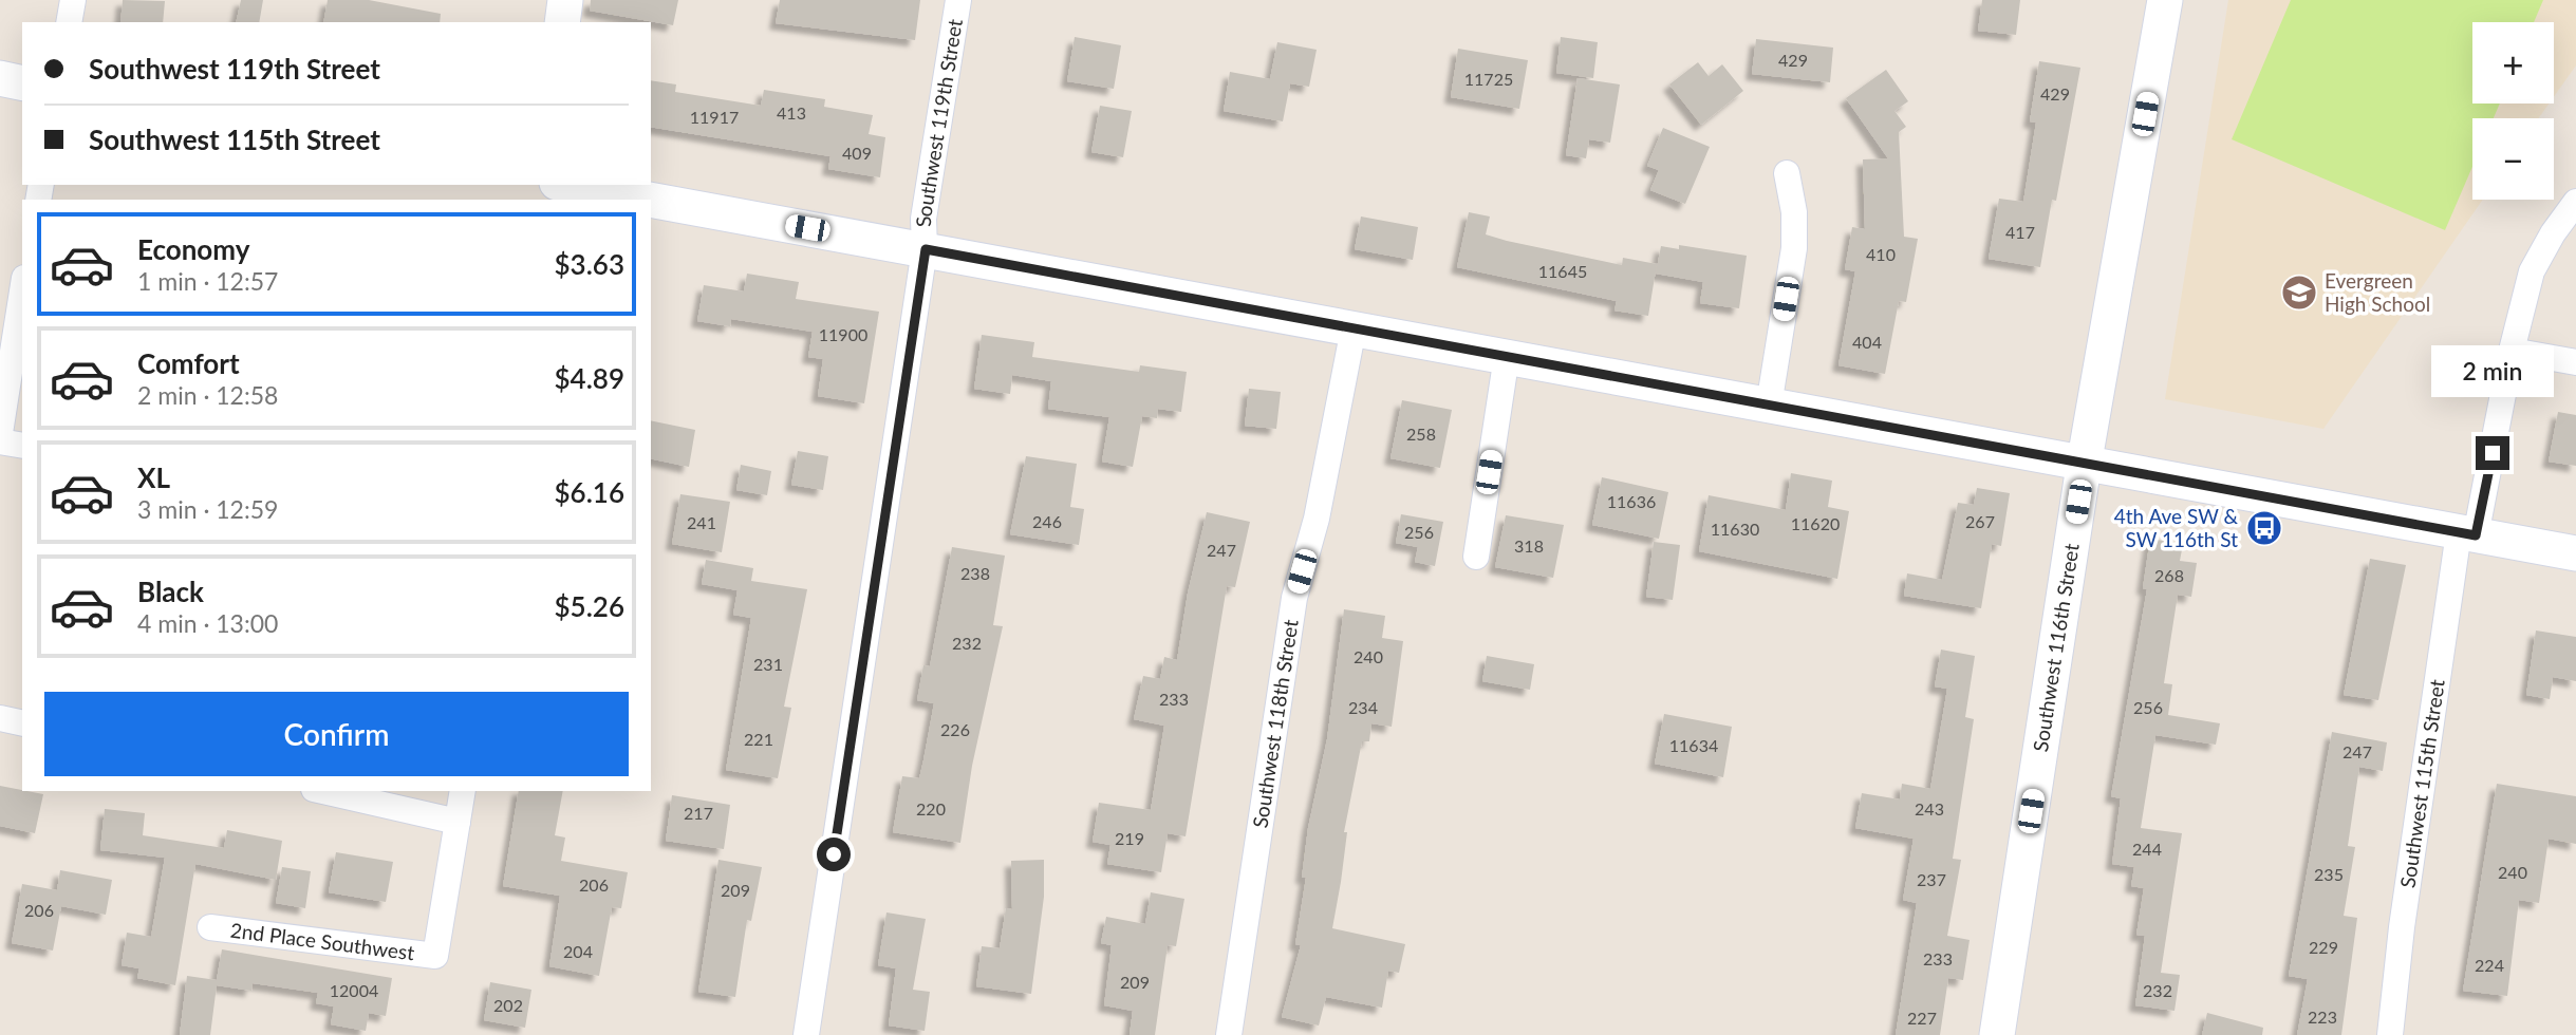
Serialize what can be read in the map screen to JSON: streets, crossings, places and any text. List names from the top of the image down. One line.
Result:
{"streets":{"street":["Southwest 119th Street","Southwest 116th Street","Southwest 118th Street","Southwest 115th Street","2nd Place Southwest"]},"places":{"school or university":["Evergreen High School"],"bus stop":["4th Ave SW & SW 116th St"]},"house_numbers":["429","11725","429","413","11917","409","417","410","11645","11900","404","258","11636","246","267","241","11620","11630","256","318","247","238","268","232","240","231","233","234","256","226","221","11634","247","220","243","217","219","244","240","235","237","206","209","206","229","204","233","224","209","12004","232","202","223","227"],"page":{"map_buttons":["+","−"],"banner":["Southwest 119th Street","Southwest 115th Street"],"list":[{"name":"Economy","note":"1 min · 12:57","value":"$3.63"},{"name":"Comfort","note":"2 min · 12:58","value":"$4.89"},{"name":"XL","note":"3 min · 12:59","value":"$6.16"},{"name":"Black","note":"4 min · 13:00","value":"$5.26"}],"bubble":"2 min","buttons":"Confirm"}}
